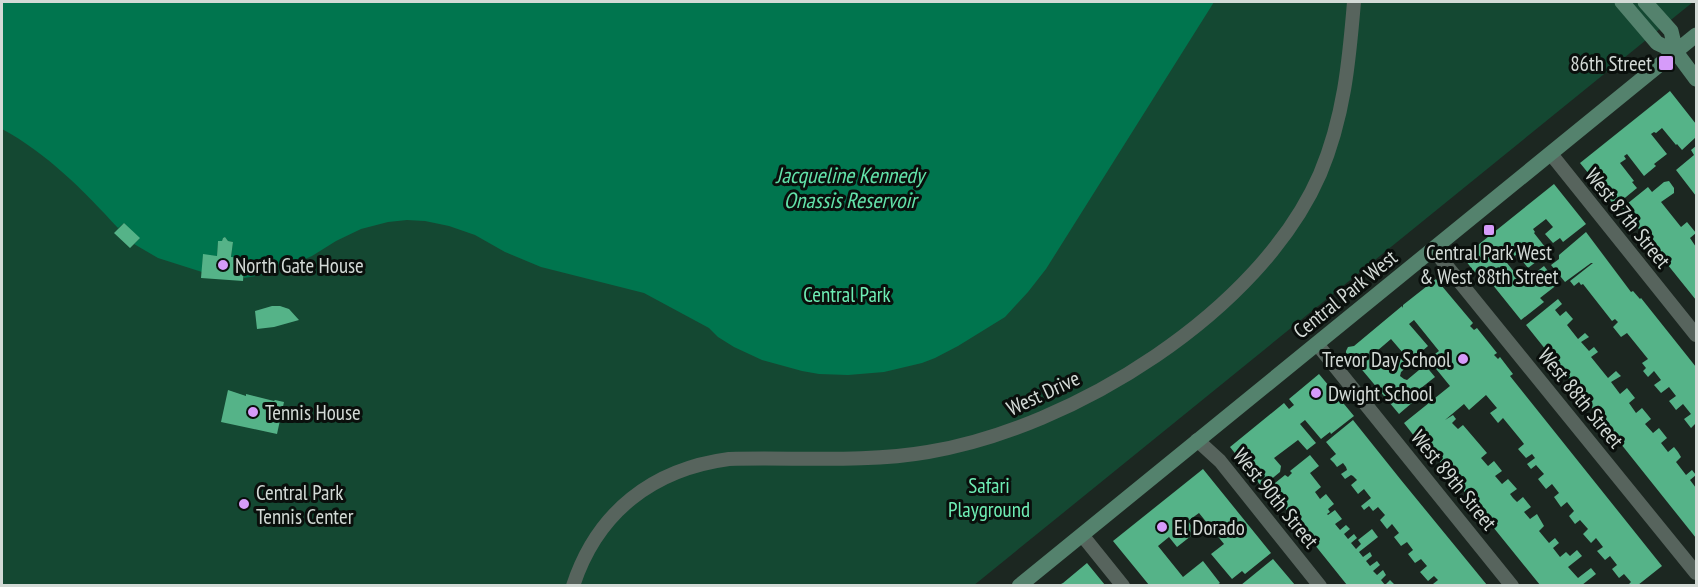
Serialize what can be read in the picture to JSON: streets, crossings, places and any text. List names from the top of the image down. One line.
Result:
{"streets":{"main road":["Central Park West"],"street":["West 87th Street","West Drive","West 88th Street","West 89th Street","West 90th Street"]},"crossings":[["West 87th Street","Central Park West"],["Central Park West","West 88th Street"],["Central Park West","West 89th Street"],["Central Park West","West 90th Street"]],"water":["Jacqueline Kennedy Onassis Reservoir"],"parks":["Central Park","Safari Playground"],"places":{"transit":["86th Street","Central Park West & West 88th Street"],"other":["North Gate House","Trevor Day School","Dwight School","Tennis House","Central Park Tennis Center","El Dorado"]}}
